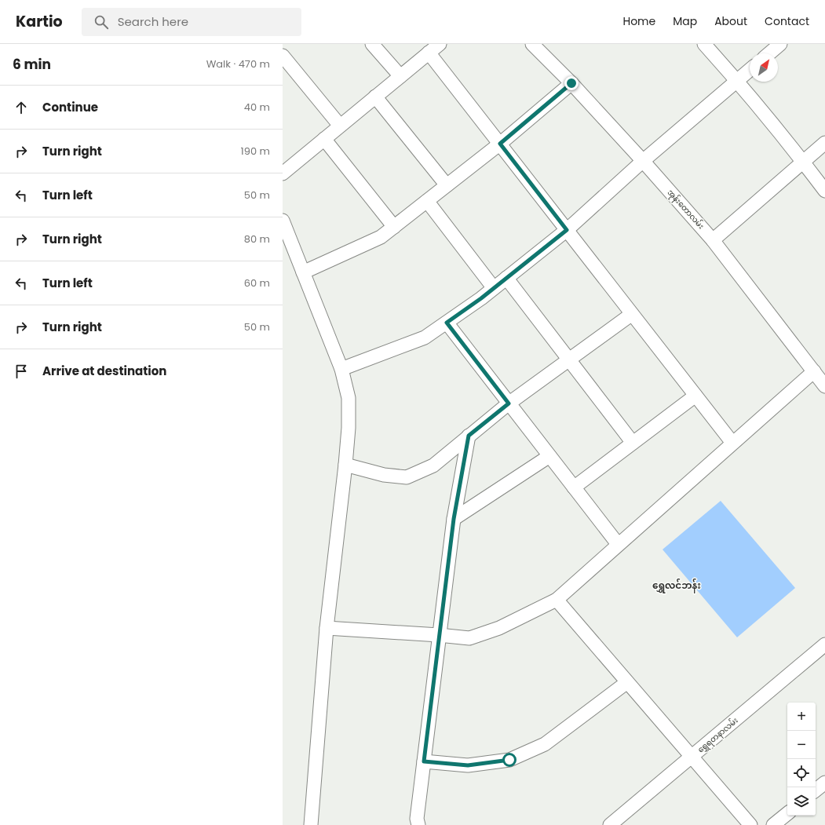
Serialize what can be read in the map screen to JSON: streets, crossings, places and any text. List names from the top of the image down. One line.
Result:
{"streets":{"street":["အုန်းတောလမ်း","ရွှေရတနာလမ်း"]},"districts":["ရွှေလင်ဘန်း"],"north":"top right","page":{"header":"Kartio","search":"Search here","nav":["Home","Map","About","Contact"],"heading":["6 min","Walk · 470 m"],"list":[["Continue","40 m"],["Turn right","190 m"],["Turn left","50 m"],["Turn right","80 m"],["Turn left","60 m"],["Turn right","50 m"],"Arrive at destination"],"map_buttons":["+","−"]}}
